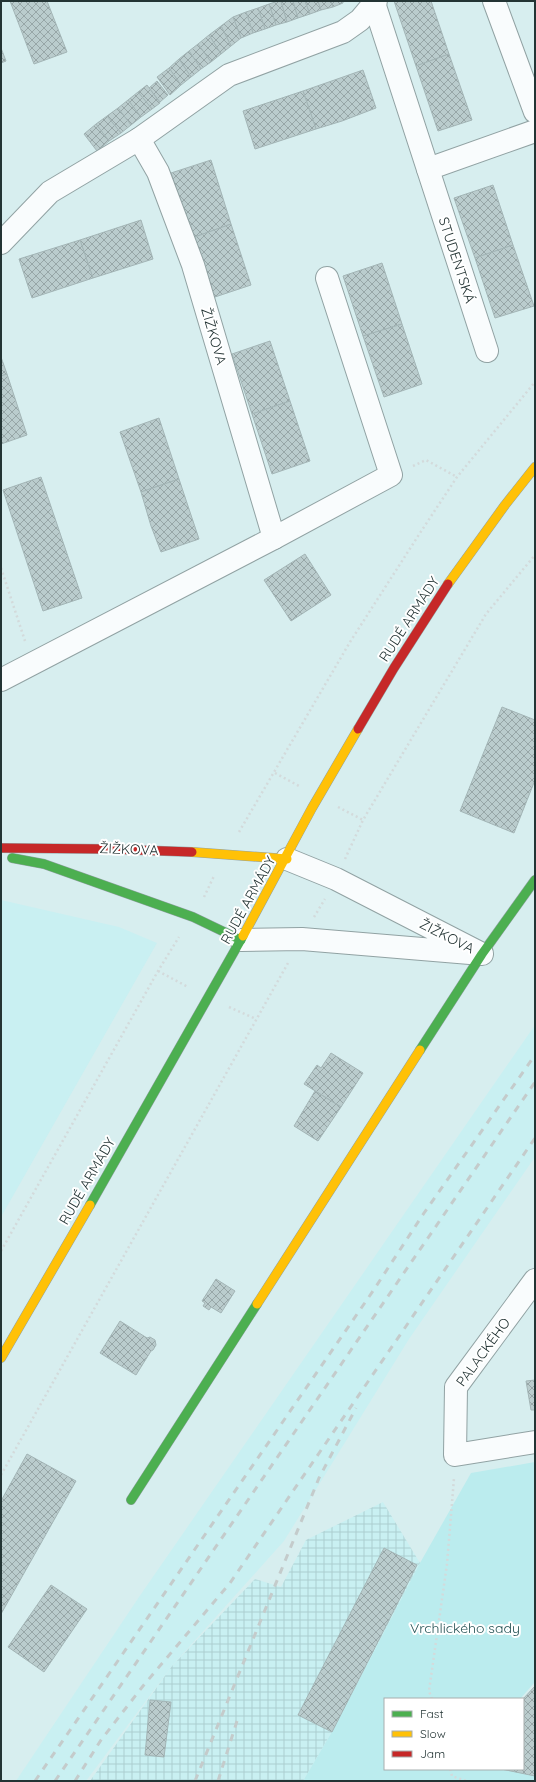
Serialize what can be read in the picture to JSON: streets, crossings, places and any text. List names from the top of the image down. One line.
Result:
{"streets":{"street":["STUDENTSKÁ","ŽIŽKOVA","RUDÉ ARMÁDY","PALACKÉHO"]},"crossings":[["ŽIŽKOVA","RUDÉ ARMÁDY"]],"parks":["Vrchlického sady"],"legend":["Fast","Slow","Jam"]}
